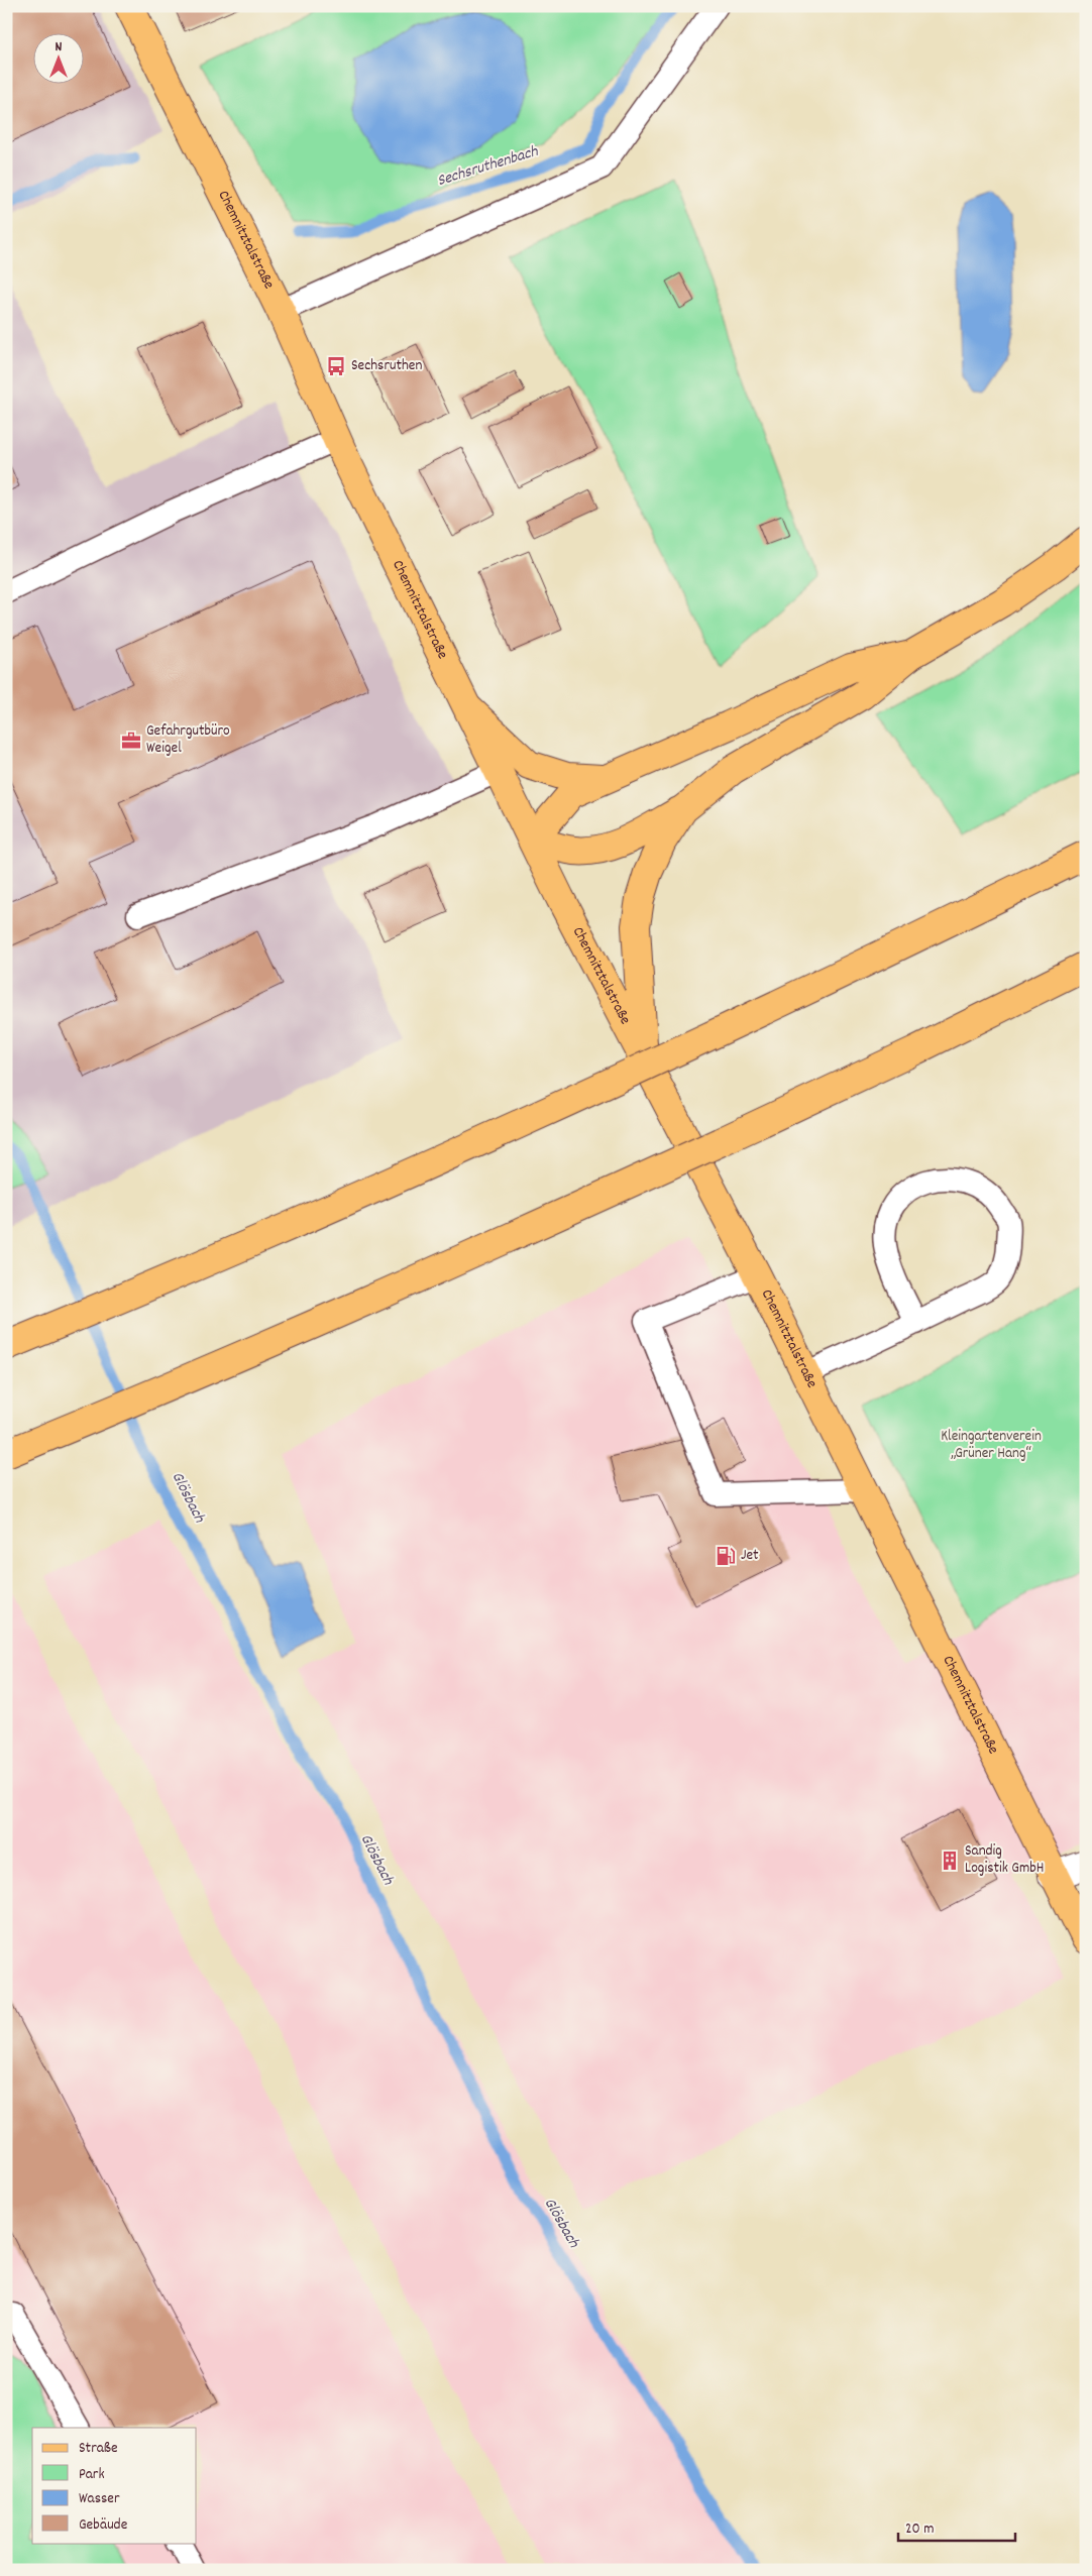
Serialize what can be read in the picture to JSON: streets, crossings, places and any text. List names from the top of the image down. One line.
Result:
{"streets":{"main road":["Chemnitztalstraße"]},"water":["Sechsruthenbach","Glösbach"],"parks":["Kleingartenverein „Grüner Hang“"],"places":{"bus stop":["Sechsruthen"],"office":["Gefahrgutbüro Weigel"],"fuel station":["Jet"],"building":["Sandig Logistik GmbH"]},"legend":["Straße","Park","Wasser","Gebäude"],"scale_bar":"20 m","north":"top"}
